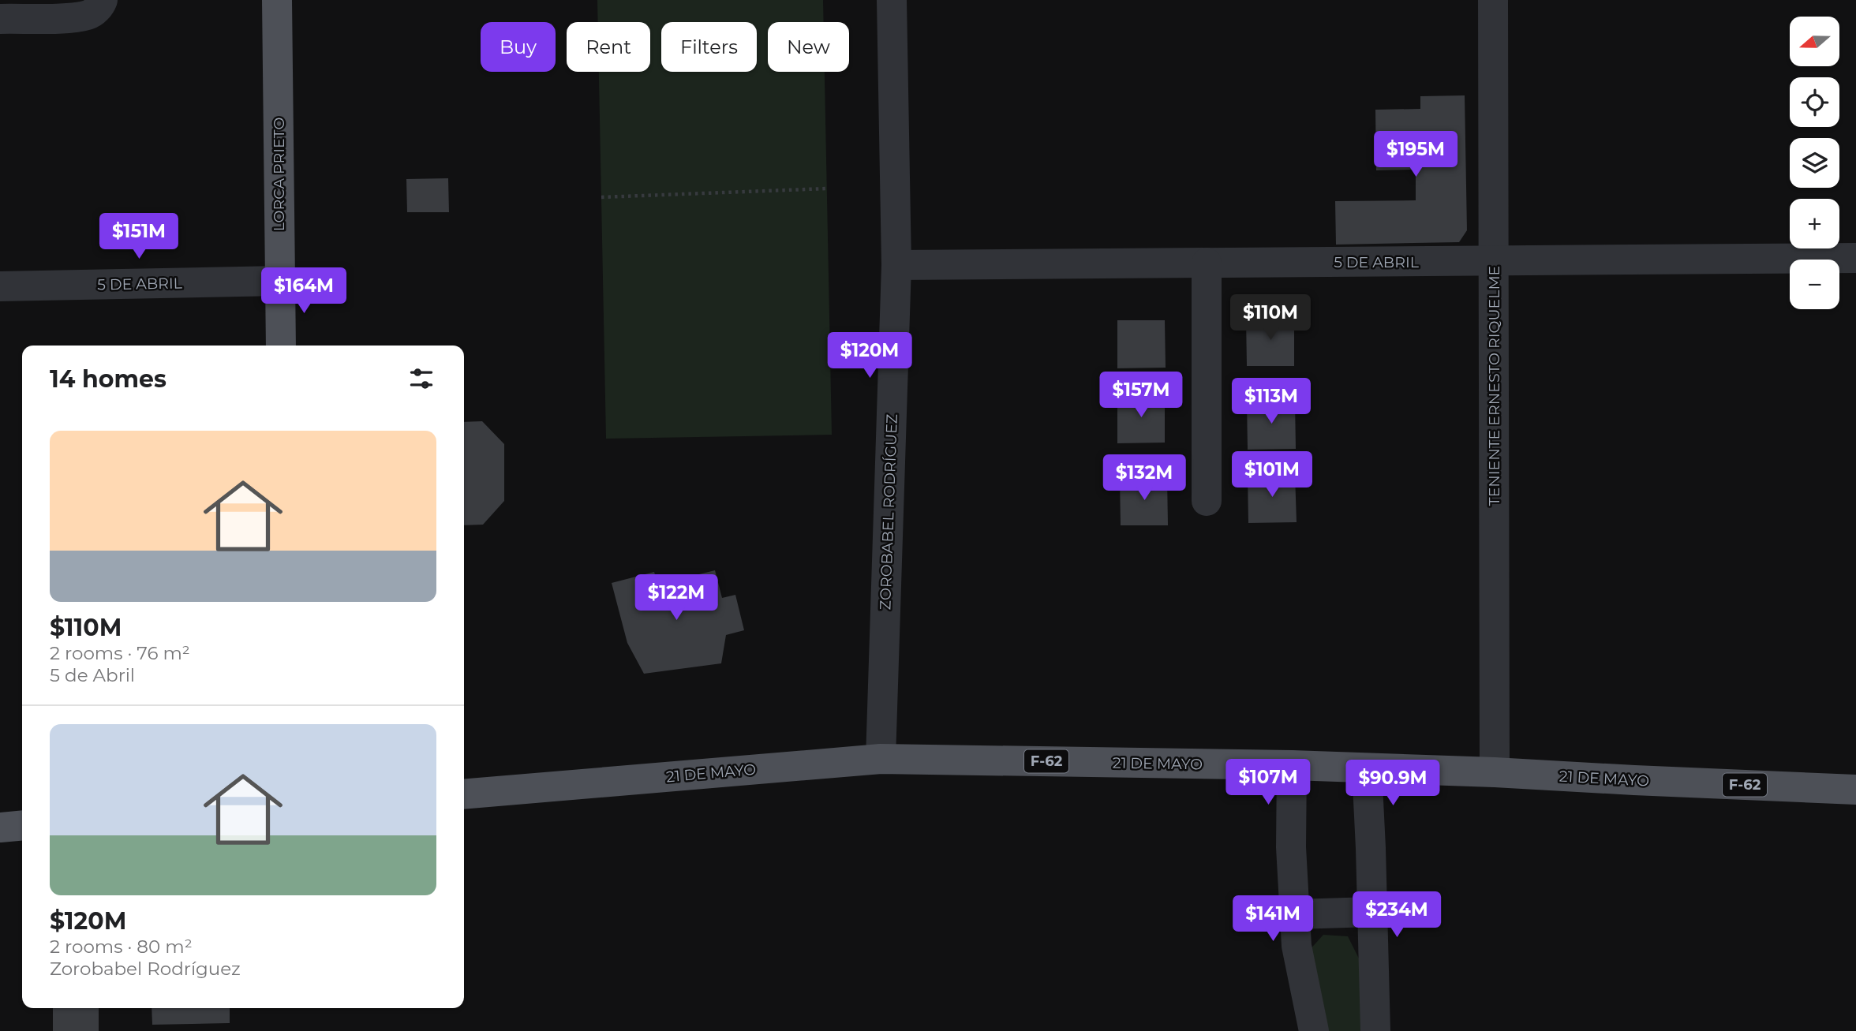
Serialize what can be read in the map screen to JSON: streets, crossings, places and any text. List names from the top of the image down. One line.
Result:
{"streets":{"main road":["LORCA PRIETO","F-62","21 DE MAYO"],"street":["5 DE ABRIL","TENIENTE ERNESTO RIQUELME","ZOROBABEL RODRÍGUEZ"]},"crossings":[["LORCA PRIETO","5 DE ABRIL"],["5 DE ABRIL","TENIENTE ERNESTO RIQUELME"],["5 DE ABRIL","ZOROBABEL RODRÍGUEZ"],["TENIENTE ERNESTO RIQUELME","21 DE MAYO"],["ZOROBABEL RODRÍGUEZ","21 DE MAYO"]],"north":"left","page":{"map_buttons":["+","−"],"chip":["Buy","Rent","Filters","New"],"price":["$195M","$151M","$164M","$110M","$120M","$157M","$113M","$101M","$132M","$122M","$107M","$90.9M","$234M","$141M"],"heading":"14 homes","list":[{"name":"$110M","note":"2 rooms · 76 m² · 5 de Abril"},{"name":"$120M","note":"2 rooms · 80 m² · Zorobabel Rodríguez"}]}}
